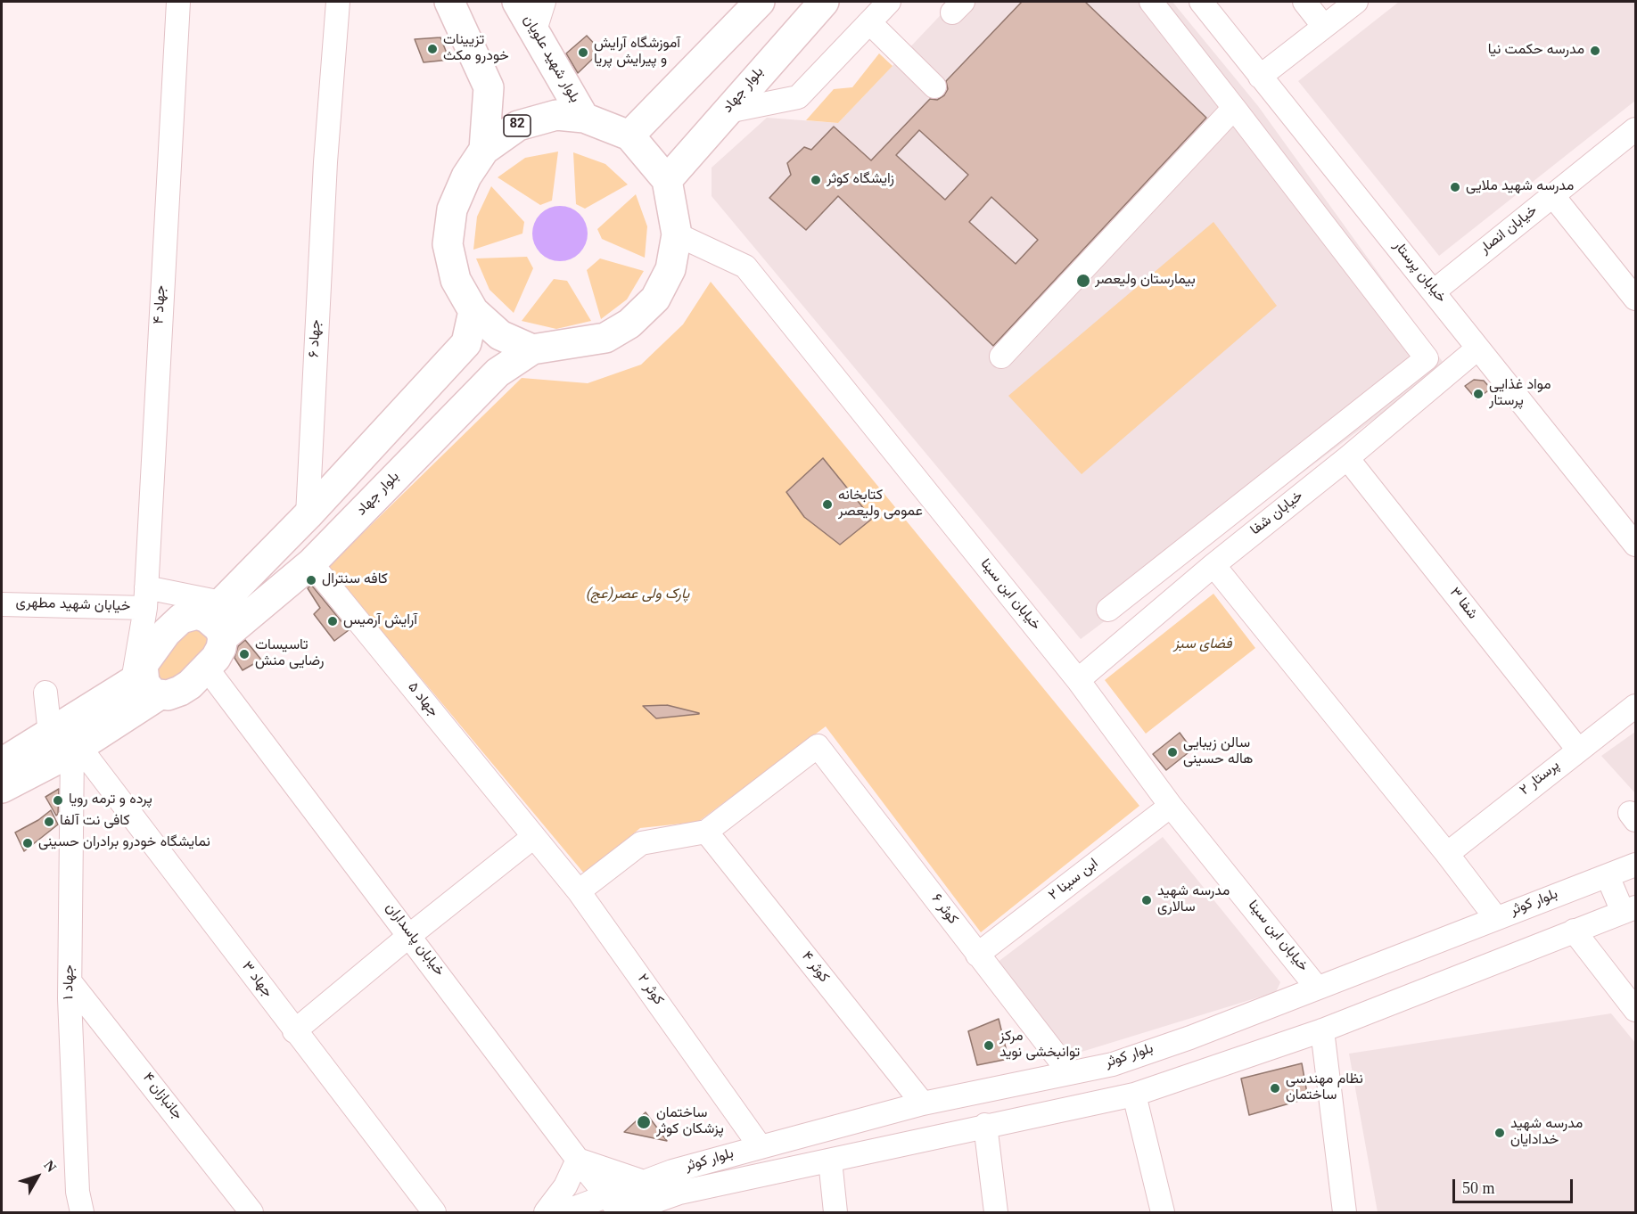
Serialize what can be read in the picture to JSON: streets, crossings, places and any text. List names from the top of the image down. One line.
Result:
{"streets":{"main road":["بلوار شهید علویان","بلوار جهاد","82"],"street":["خیابان انصار","خیابان پرستار","جهاد ۴","جهاد ۶","خیابان شفا","خیابان ابن سینا","شفا ۳","خیابان شهید مطهری","جهاد ۵","پرستار ۲","ابن سینا ۲","بلوار کوثر","کوثر ۶","خیابان پاسداران","کوثر ۴","جهاد ۳","جهاد ۱","کوثر ۲","جانبازان ۴"]},"crossings":[["بلوار شهید علویان","82"],["بلوار جهاد","82"],["بلوار جهاد","خیابان شهید مطهری"],["بلوار جهاد","جهاد ۵"],["82","خیابان ابن سینا"],["خیابان انصار","خیابان پرستار"],["خیابان پرستار","خیابان شفا"],["جهاد ۴","خیابان شهید مطهری"],["خیابان شفا","خیابان ابن سینا"],["خیابان شفا","شفا ۳"],["خیابان ابن سینا","ابن سینا ۲"],["خیابان ابن سینا","بلوار کوثر"],["شفا ۳","پرستار ۲"],["جهاد ۵","کوثر ۲"],["ابن سینا ۲","کوثر ۶"],["بلوار کوثر","کوثر ۶"],["بلوار کوثر","خیابان پاسداران"],["بلوار کوثر","کوثر ۴"],["بلوار کوثر","کوثر ۲"],["کوثر ۶","کوثر ۴"],["جهاد ۳","جهاد ۱"],["جهاد ۱","جانبازان ۴"]],"parks":["پارک ولی عصر(عج)","فضای سبز"],"places":["تزیینات خودرو مکث","مدرسه حکمت نیا","آموزشگاه آرایش و پیرایش پریا","زایشگاه کوثر","مدرسه شهید ملایی","بیمارستان ولیعصر","مواد غذایی پرستار","کتابخانه عمومی ولیعصر","کافه سنترال","آرایش آرمیس","تاسیسات رضایی منش","سالن زیبایی هاله حسینی","پرده و ترمه رویا","کافی نت آلفا","نمایشگاه خودرو برادران حسینی","مدرسه شهید سالاری","مرکز توانبخشی نوید","نظام مهندسی ساختمان","ساختمان پزشکان کوثر","مدرسه شهید خدادایان"],"scale_bar":"50 m","north":"top right"}
